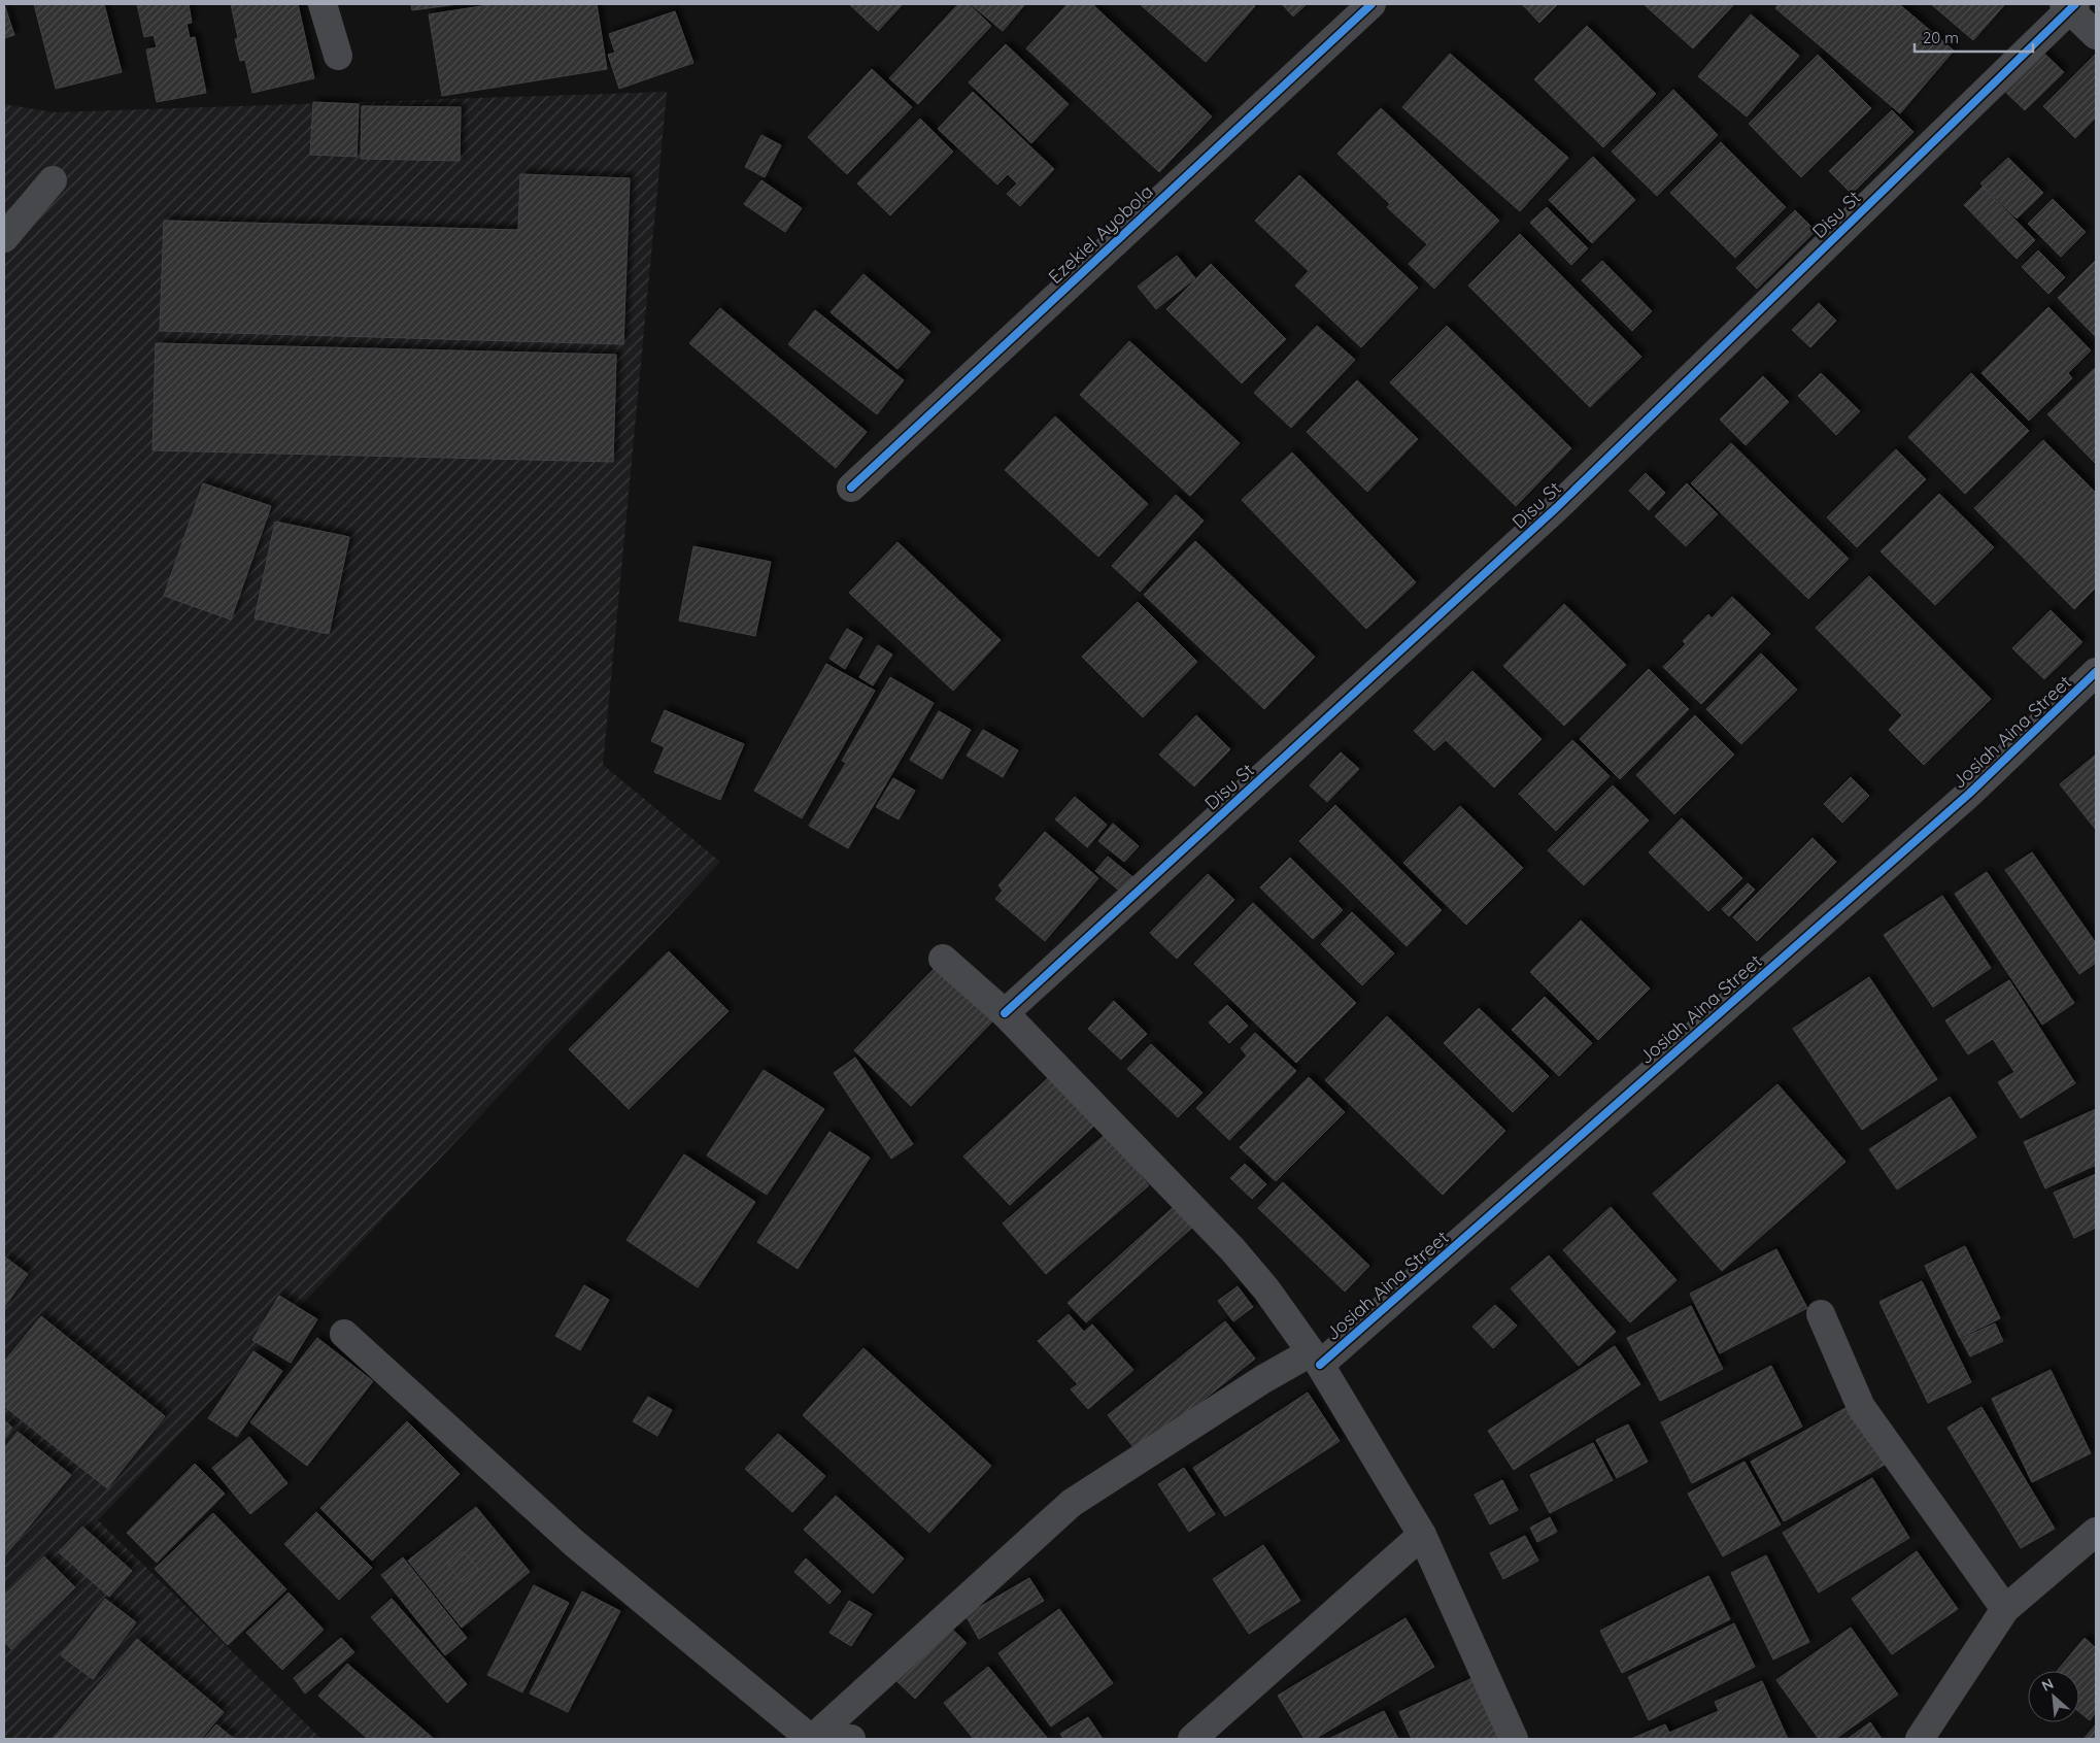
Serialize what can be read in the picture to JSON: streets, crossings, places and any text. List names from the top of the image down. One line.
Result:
{"streets":{"street":["Disu St","Ezekiel Ayobola","Josiah Aina Street"]},"scale_bar":"20 m","north":"top left"}
